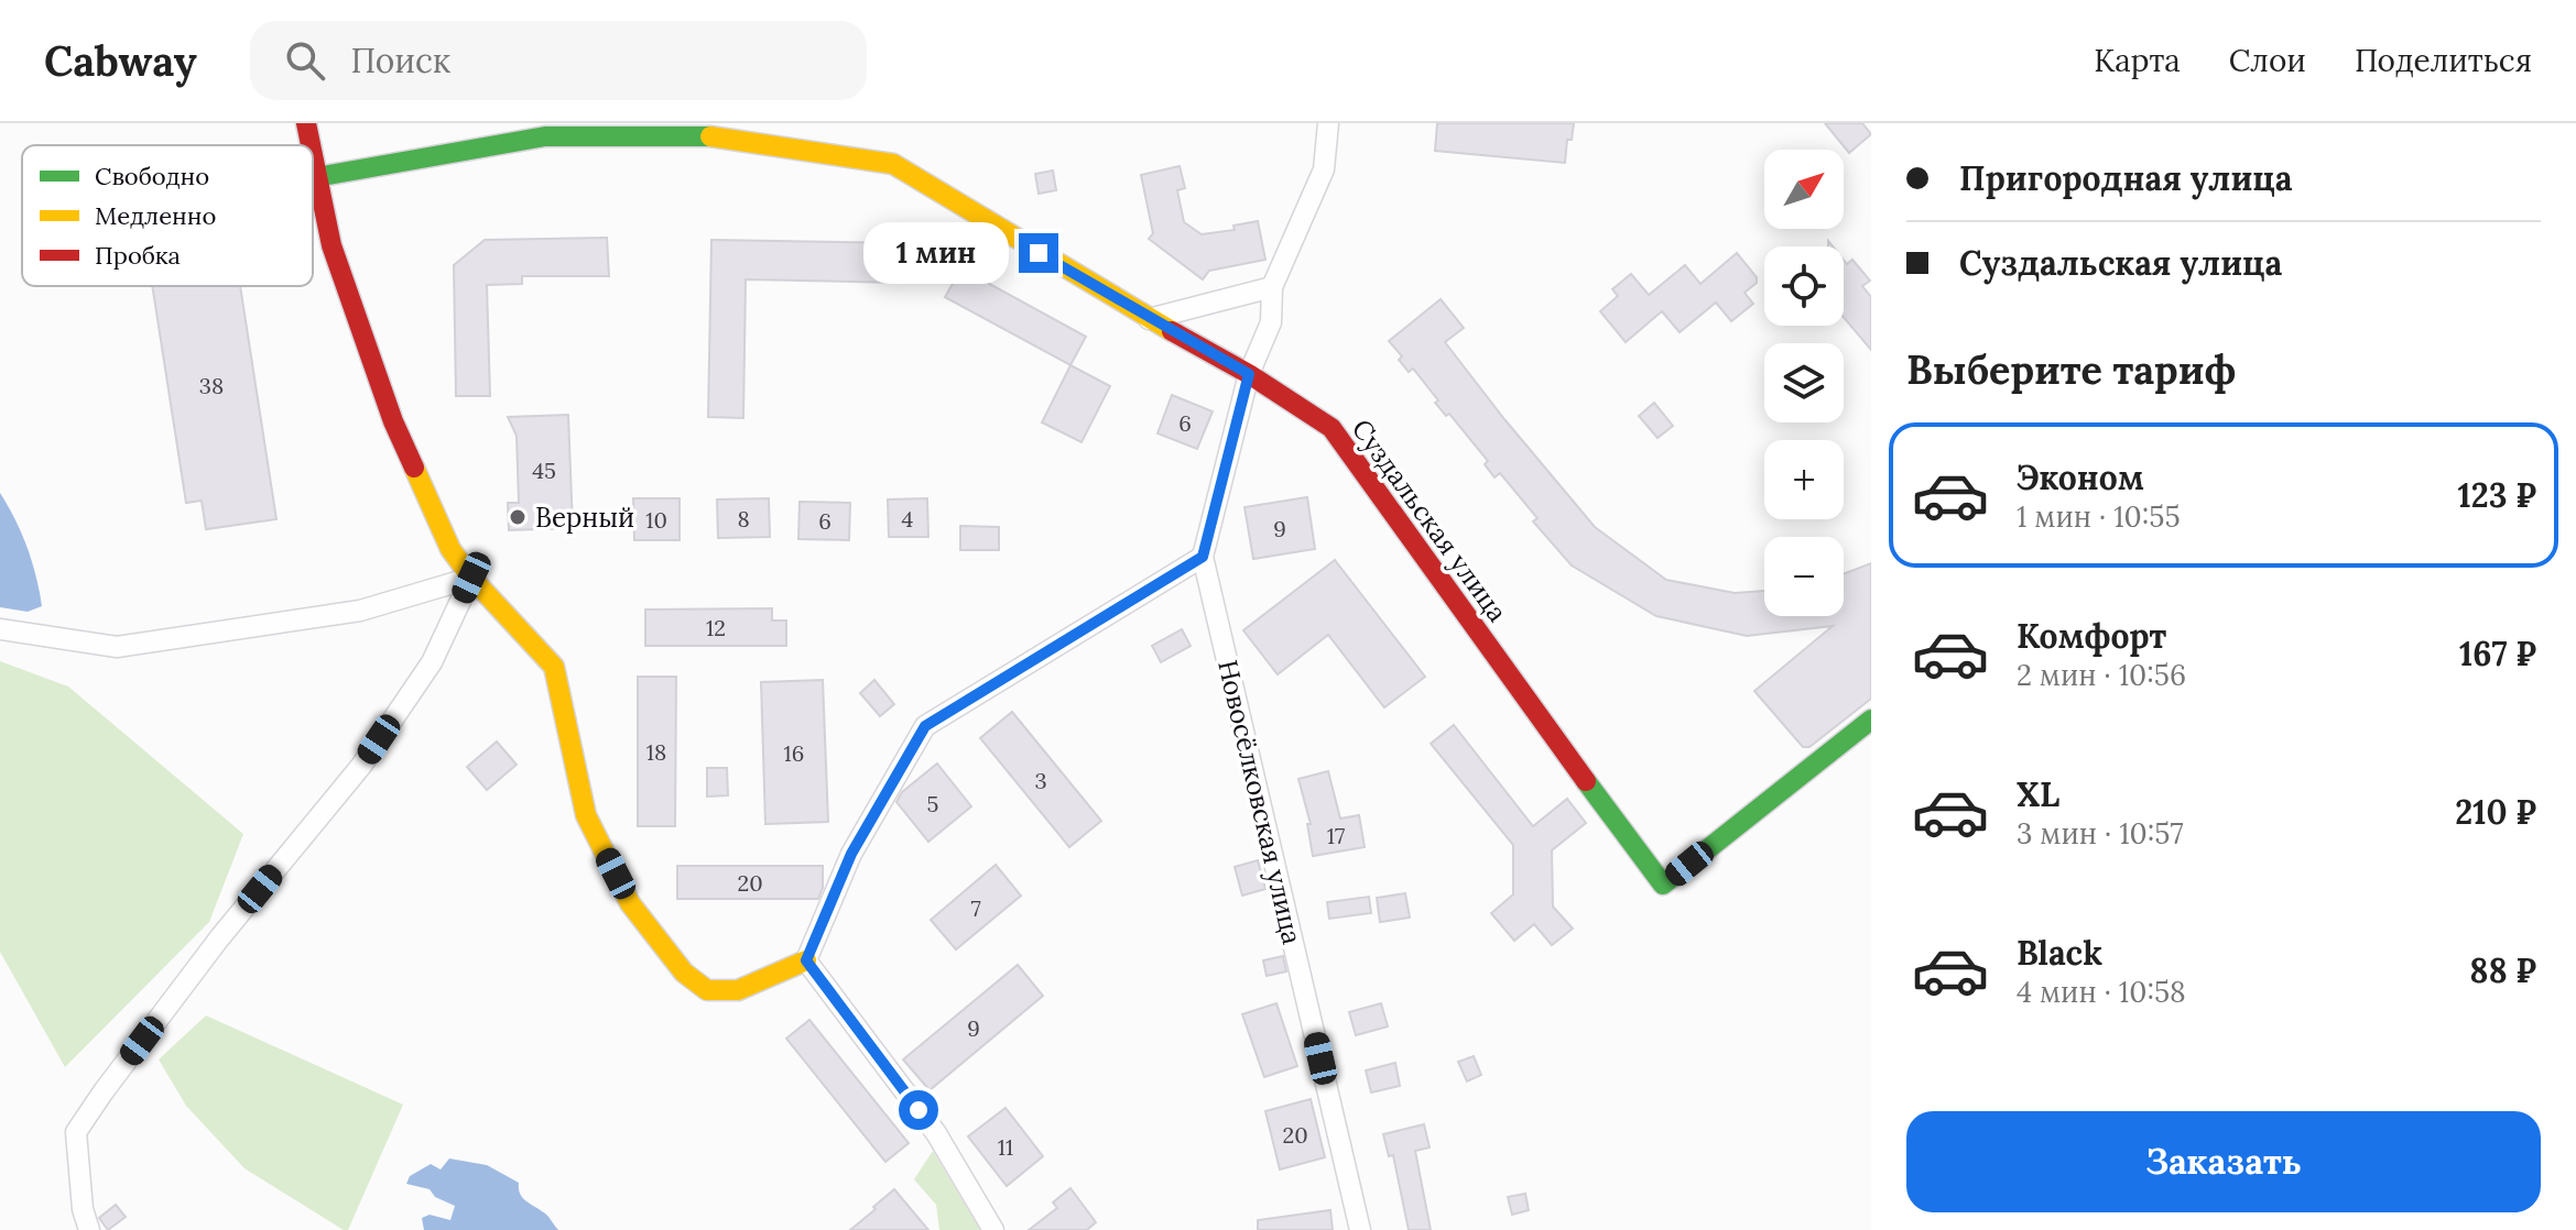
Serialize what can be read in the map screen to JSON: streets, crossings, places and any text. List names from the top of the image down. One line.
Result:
{"streets":{"street":["Суздальская улица","Новосёлковская улица"]},"crossings":[["Суздальская улица","Новосёлковская улица"]],"places":["Верный"],"house_numbers":["38","6","45","8","4","10","6","9","12","18","16","3","5","17","20","7","9","20","11"],"legend":["Свободно","Медленно","Пробка"],"north":"top right","page":{"header":"Cabway","search":"Поиск","nav":["Карта","Слои","Поделиться"],"banner":["Пригородная улица","Суздальская улица"],"map_buttons":["+","−"],"bubble":"1 мин","heading":"Выберите тариф","list":[{"name":"Эконом","note":"1 мин · 10:55","value":"123 ₽"},{"name":"Комфорт","note":"2 мин · 10:56","value":"167 ₽"},{"name":"XL","note":"3 мин · 10:57","value":"210 ₽"},{"name":"Black","note":"4 мин · 10:58","value":"88 ₽"}],"buttons":"Заказать"}}
